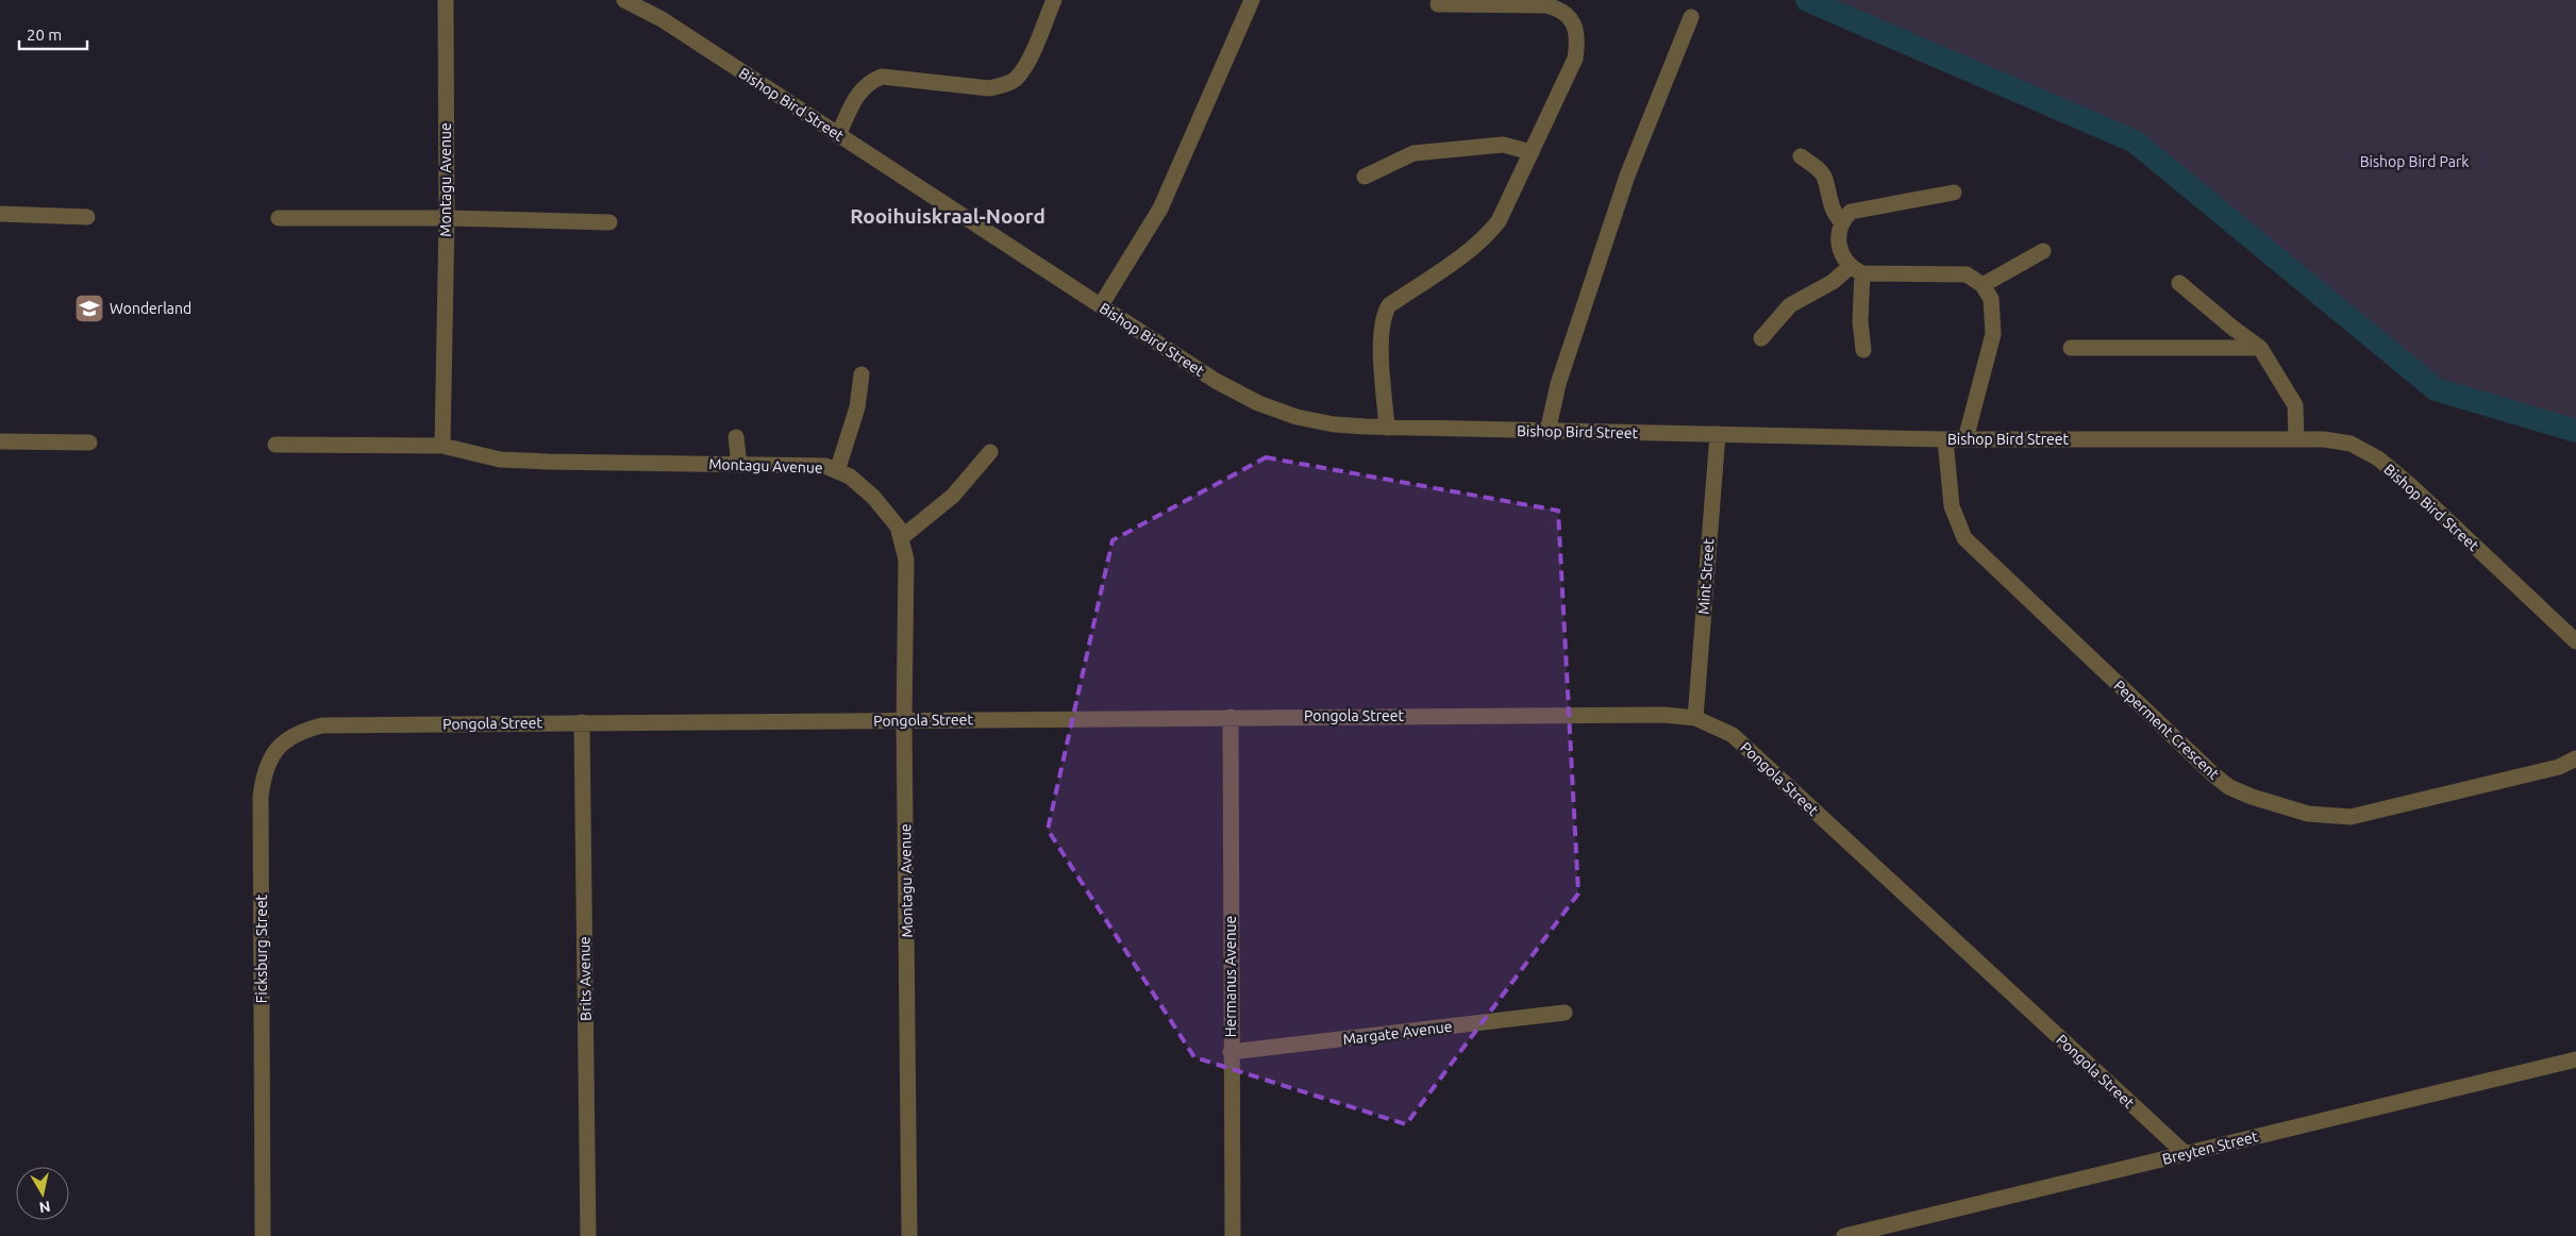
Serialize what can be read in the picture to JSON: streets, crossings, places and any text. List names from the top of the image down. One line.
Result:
{"streets":{"street":["Bishop Bird Street","Montagu Avenue","Mint Street","Pongola Street","Peperment Crescent","Ficksburg Street","Hermanus Avenue","Brits Avenue","Margate Avenue","Breyten Street"]},"crossings":[["Bishop Bird Street","Mint Street"],["Bishop Bird Street","Peperment Crescent"],["Montagu Avenue","Pongola Street"],["Mint Street","Pongola Street"],["Pongola Street","Ficksburg Street"],["Pongola Street","Hermanus Avenue"],["Pongola Street","Brits Avenue"],["Pongola Street","Breyten Street"],["Hermanus Avenue","Margate Avenue"]],"districts":["Rooihuiskraal-Noord"],"parks":["Bishop Bird Park"],"places":{"school or university":["Wonderland"]},"scale_bar":"20 m","north":"bottom"}
